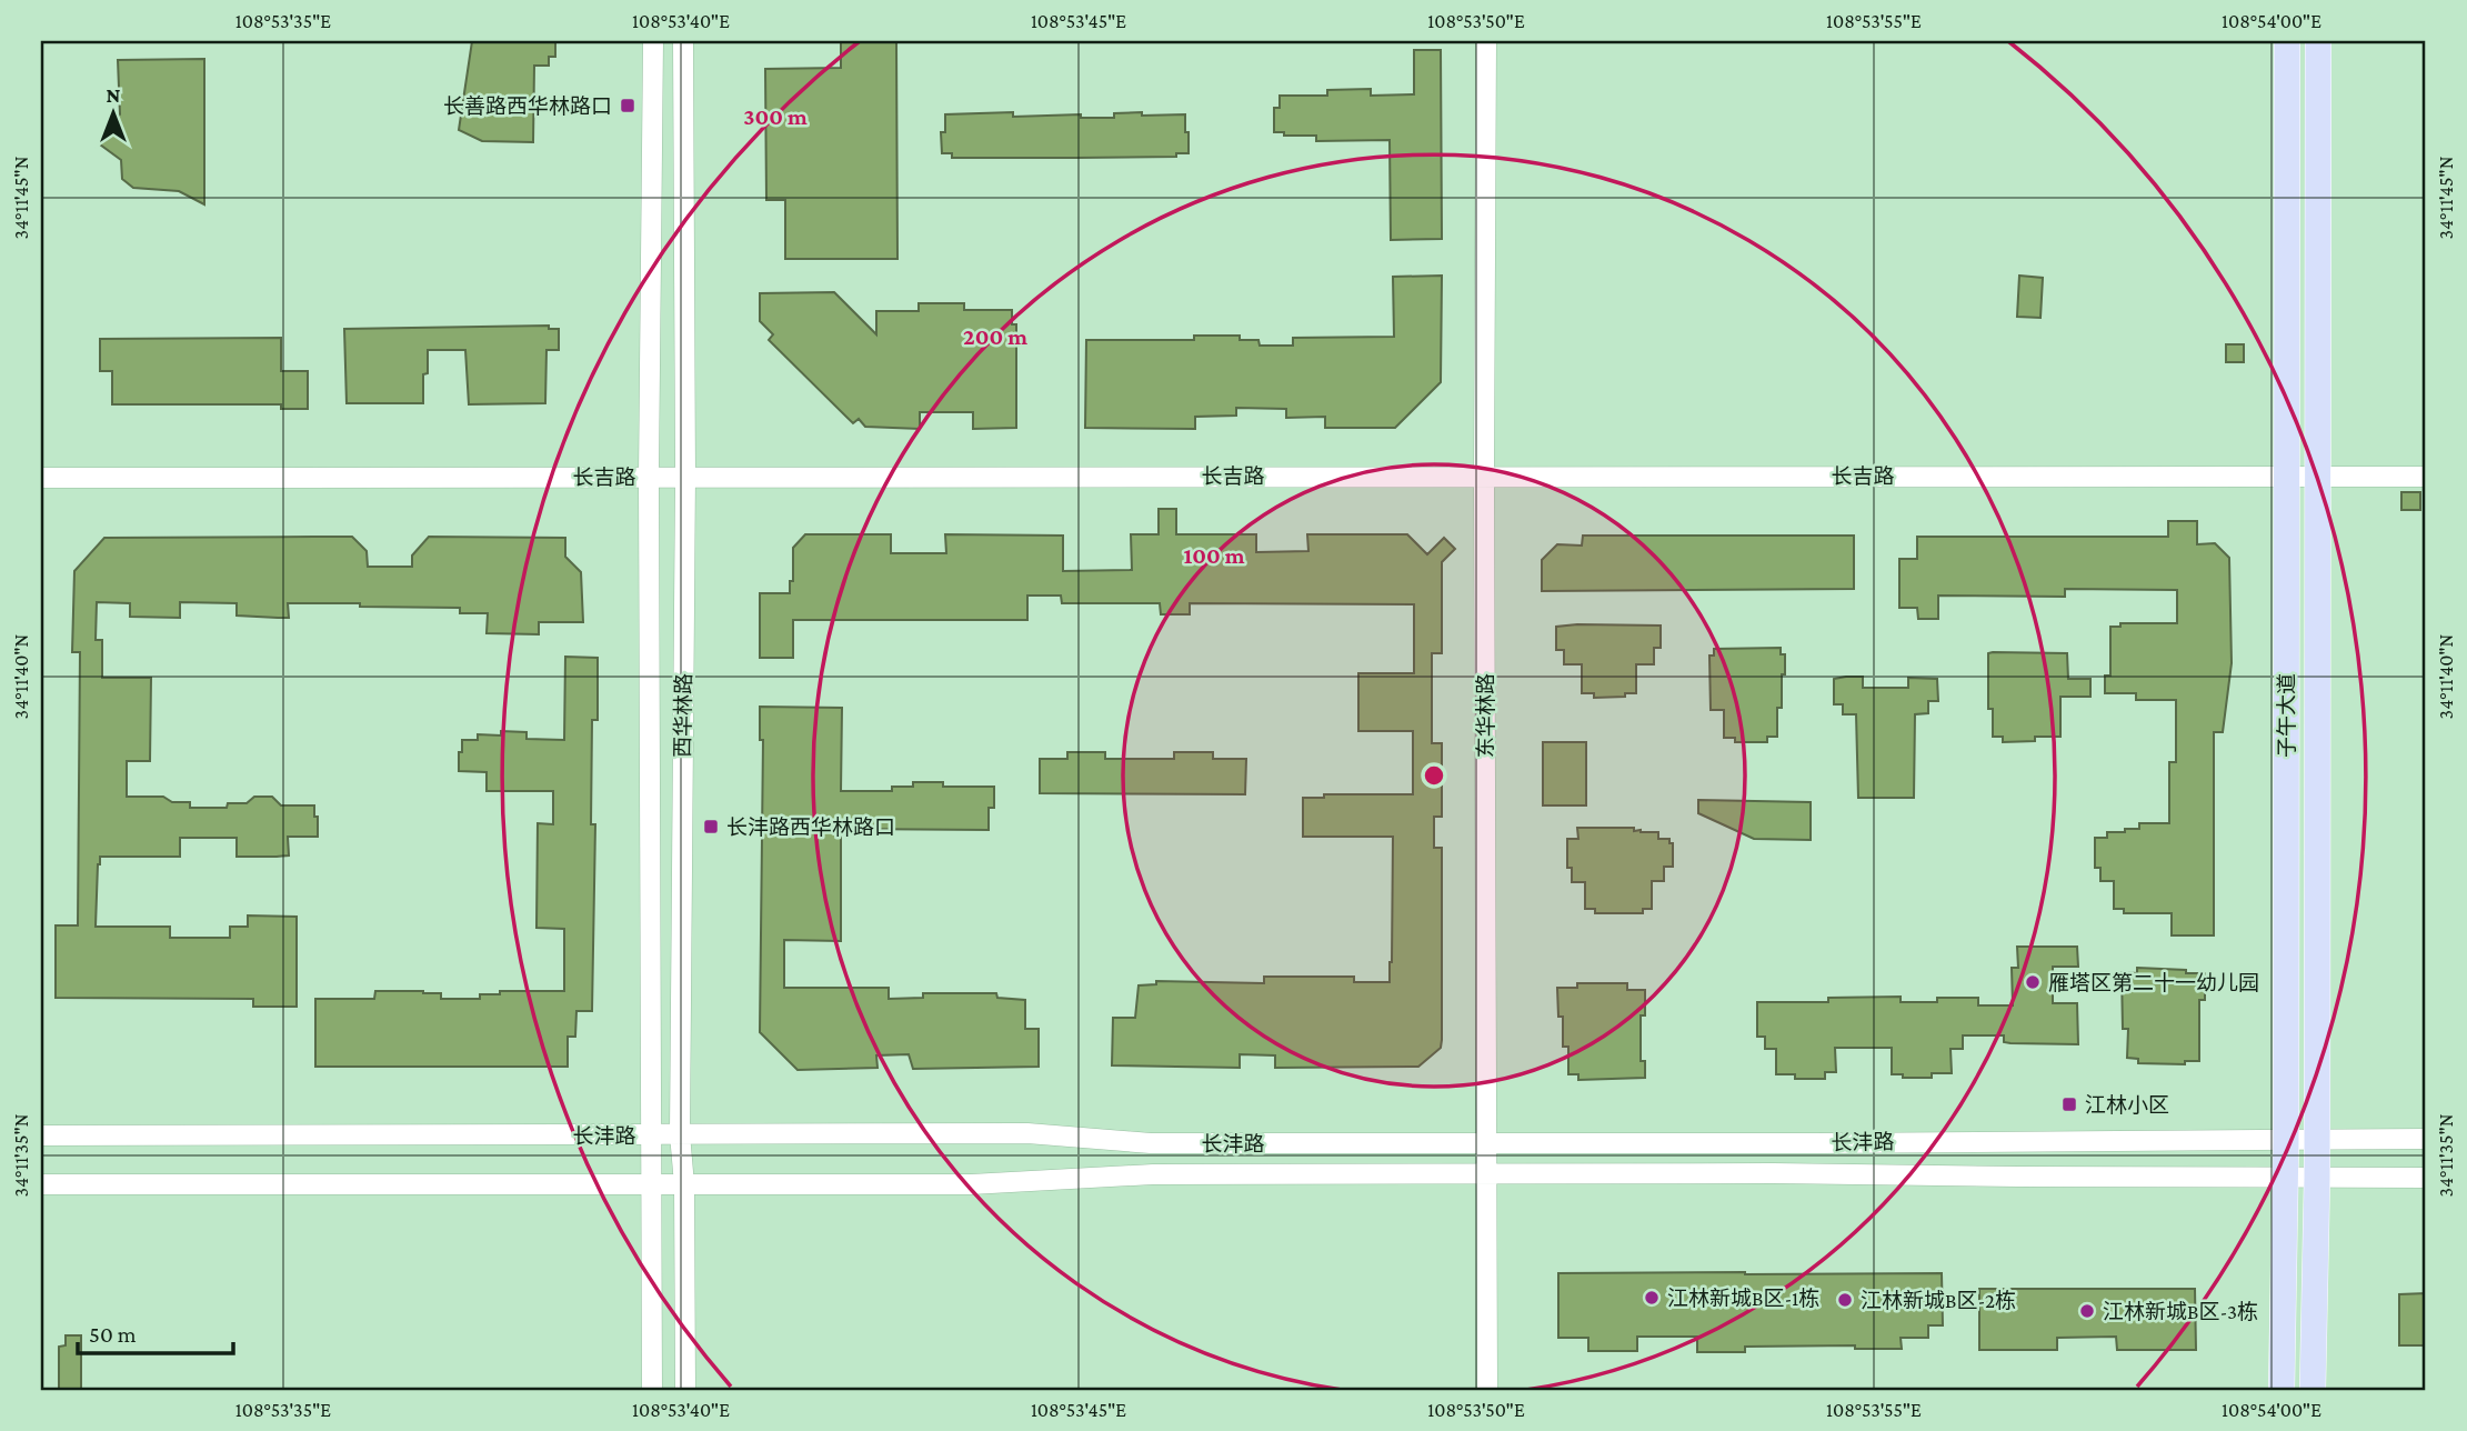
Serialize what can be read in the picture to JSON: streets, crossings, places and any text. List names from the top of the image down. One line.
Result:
{"streets":{"main road":["子午大道"],"street":["长吉路","西华林路","东华林路","长沣路"]},"crossings":[["长吉路","西华林路"],["长吉路","东华林路"],["长吉路","子午大道"],["西华林路","长沣路"],["东华林路","长沣路"],["子午大道","长沣路"]],"places":{"transit":["长善路西华林路口","长沣路西华林路口","江林小区"],"other":["雁塔区第二十一幼儿园","江林新城B区-1栋","江林新城B区-2栋","江林新城B区-3栋"]},"scale_bar":"50 m","north":"top","coordinates":["108°53'35\"E","108°53'40\"E","108°53'45\"E","108°53'50\"E","108°53'55\"E","108°54'00\"E","34°11'45\"N","34°11'40\"N","34°11'35\"N"],"rings":["300 m","200 m","100 m"]}
